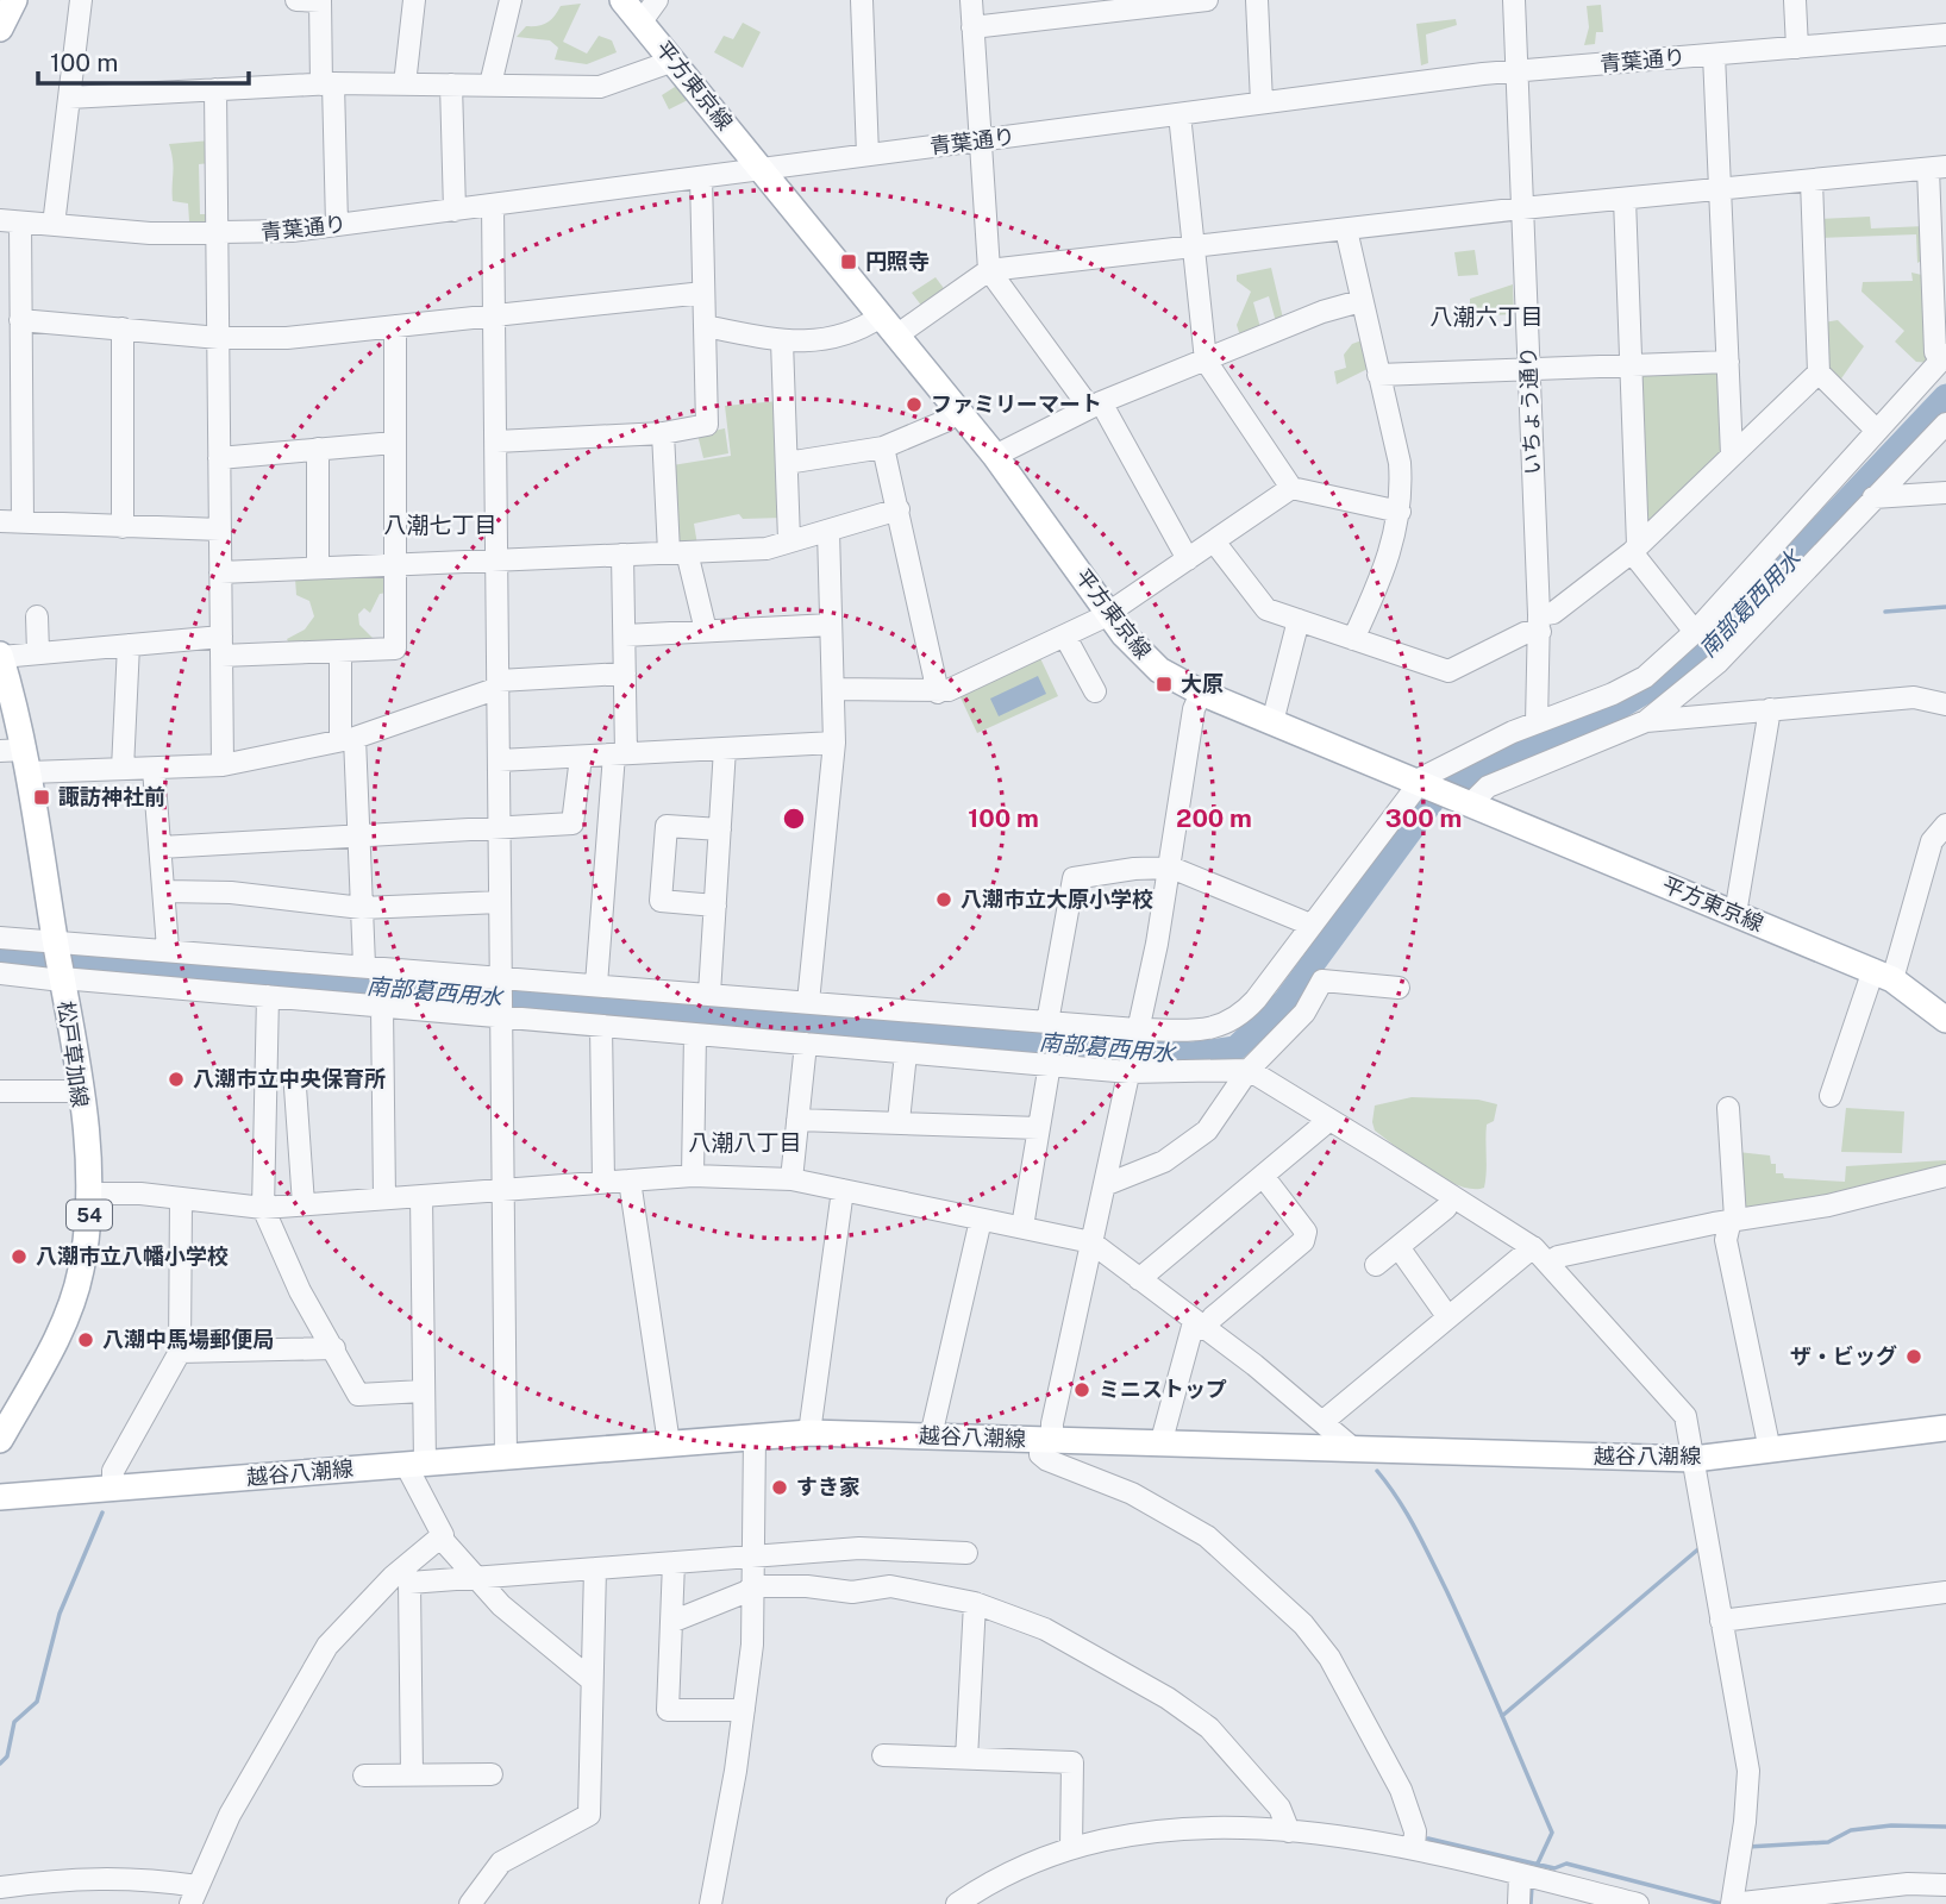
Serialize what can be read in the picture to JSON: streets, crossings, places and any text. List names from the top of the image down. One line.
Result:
{"streets":{"main road":["平方東京線","松戸草加線","54","越谷八潮線"],"street":["青葉通り","いちょう通り"]},"crossings":[["青葉通り","平方東京線"],["青葉通り","いちょう通り"]],"districts":["八潮六丁目","八潮七丁目","八潮八丁目"],"water":["南部葛西用水"],"places":{"transit":["円照寺","大原","諏訪神社前"],"other":["ファミリーマート","八潮市立大原小学校","八潮市立中央保育所","八潮市立八幡小学校","八潮中馬場郵便局","ザ・ビッグ","ミニストップ","すき家"]},"scale_bar":"100 m","rings":["100 m","200 m","300 m"]}
